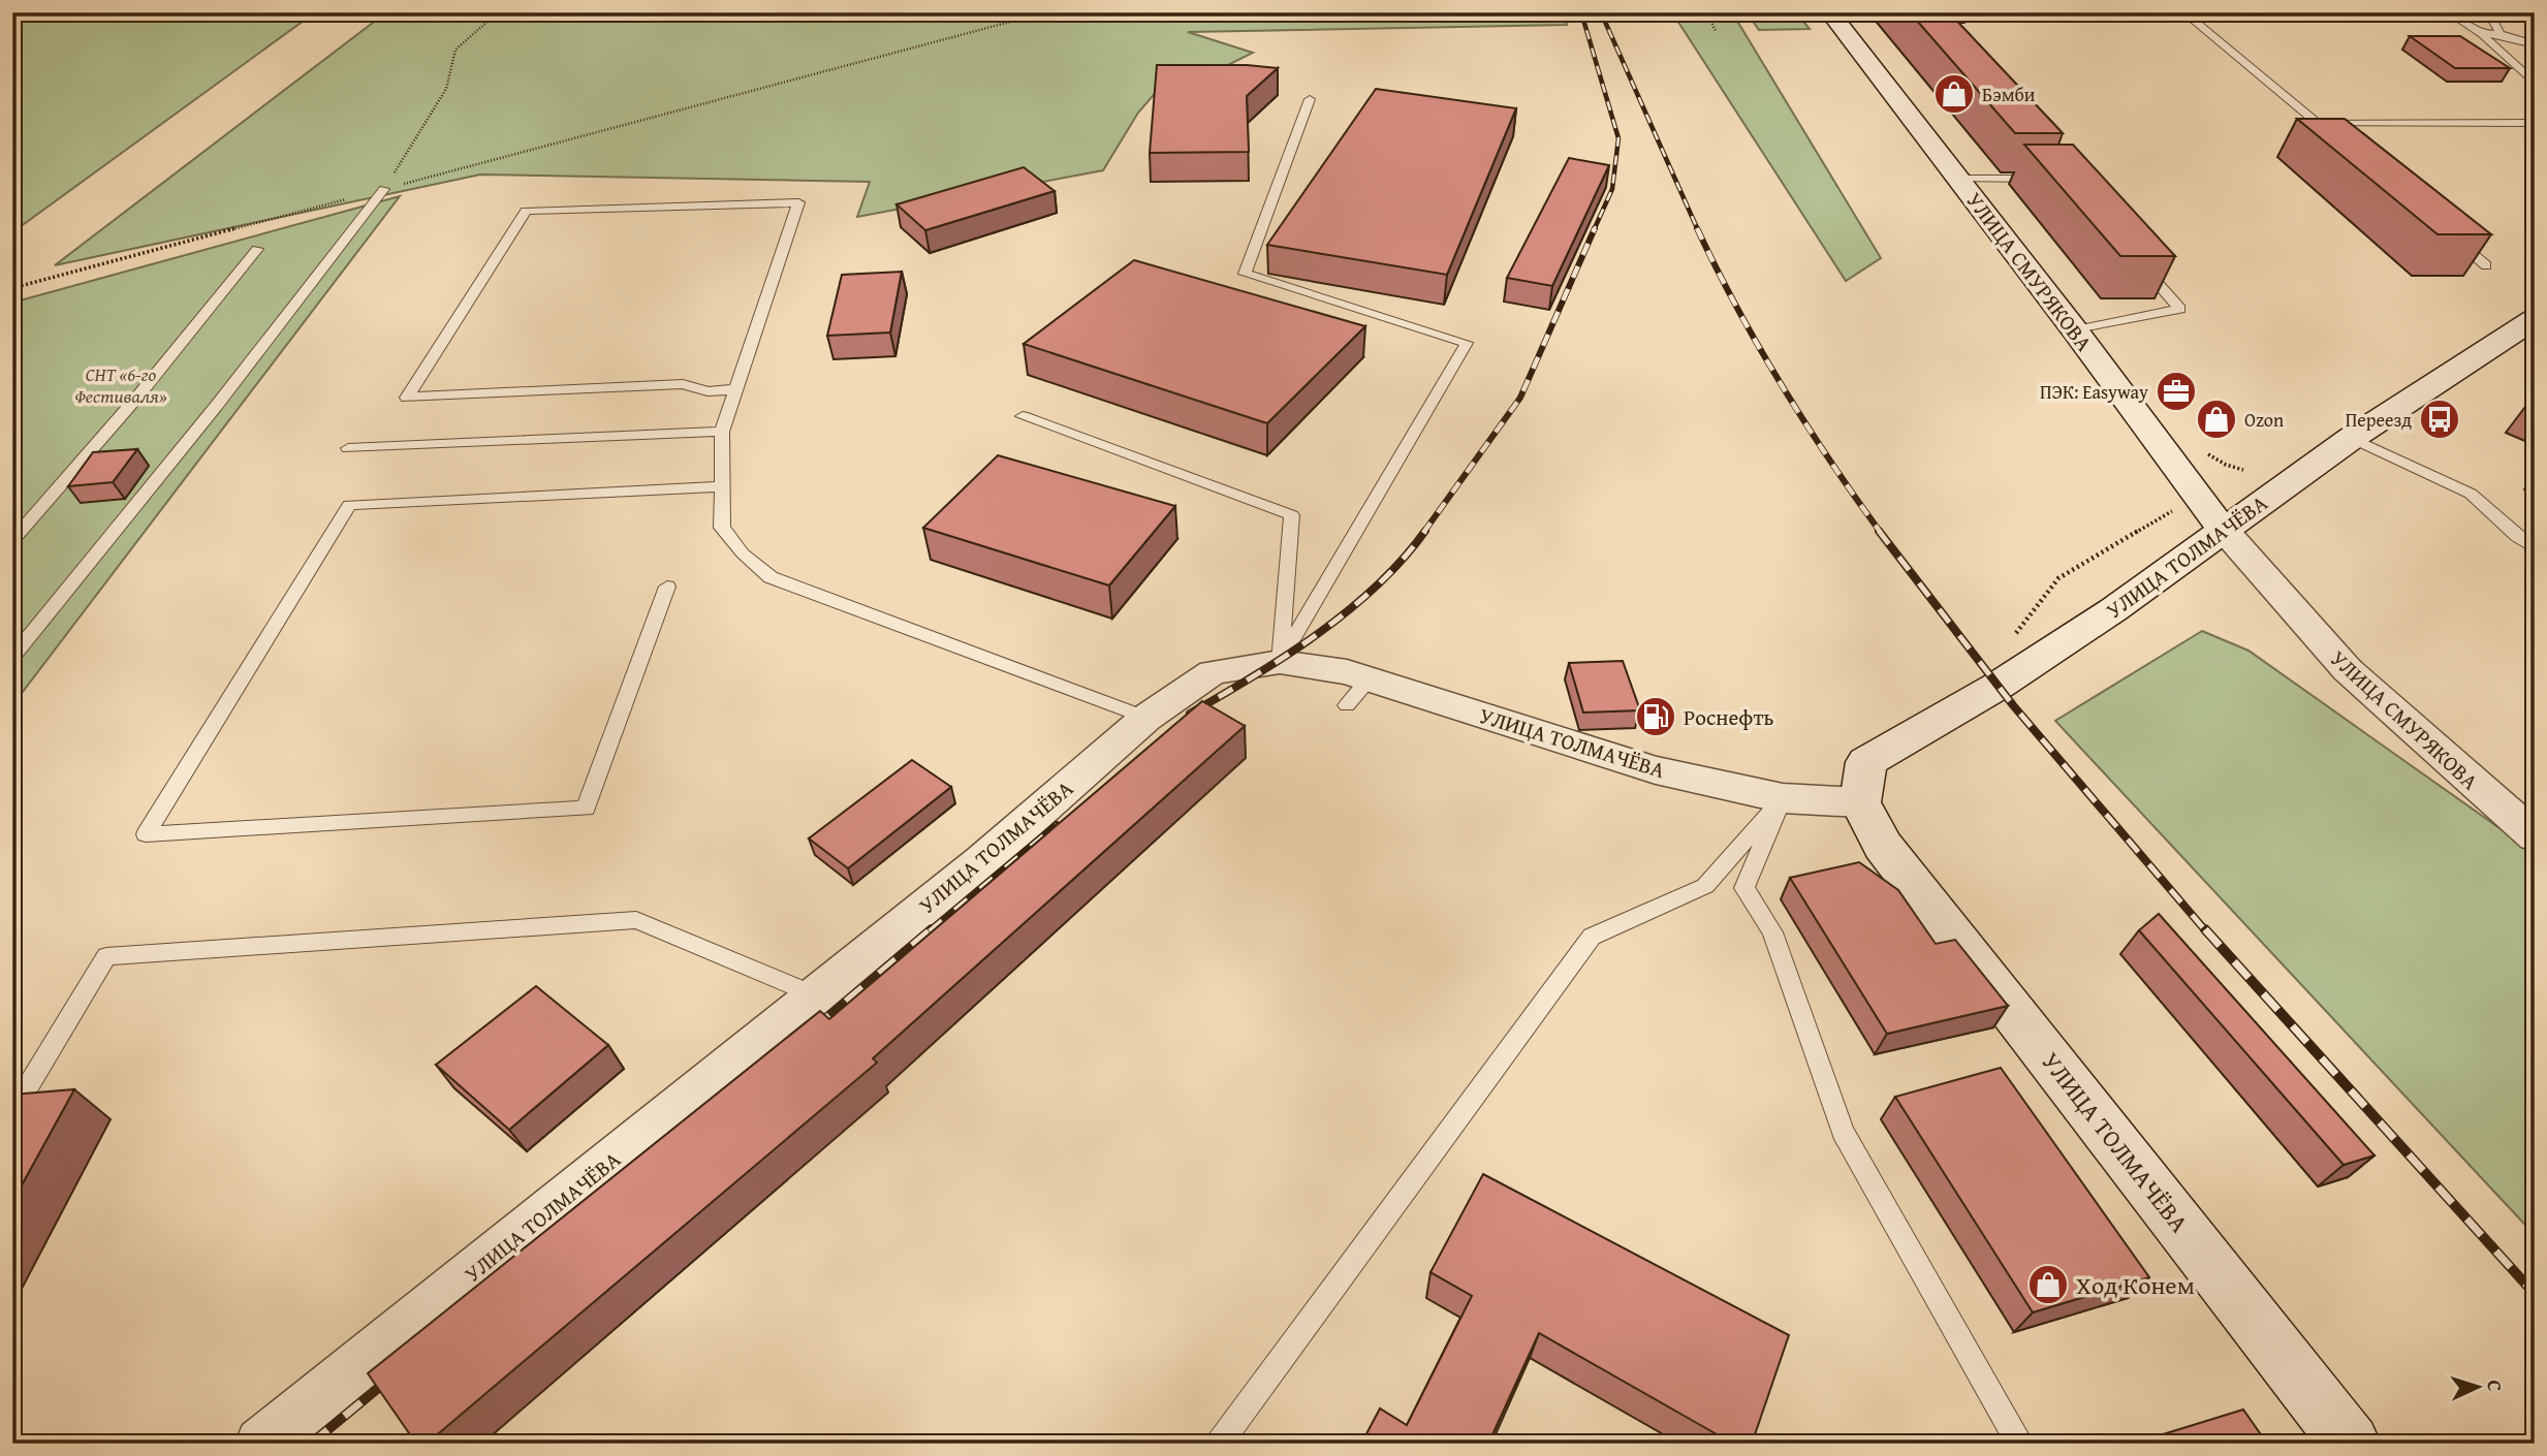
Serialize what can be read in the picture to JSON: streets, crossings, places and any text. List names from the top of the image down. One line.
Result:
{"streets":{"street":["УЛИЦА СМУРЯКОВА","УЛИЦА ТОЛМАЧЁВА"]},"crossings":[["УЛИЦА СМУРЯКОВА","УЛИЦА ТОЛМАЧЁВА"]],"parks":["СНТ «6-го Фестиваля»"],"places":{"shop":["Бэмби","Ozon","Ход Конем"],"office":["ПЭК: Easyway"],"bus stop":["Переезд"],"fuel station":["Роснефть"]},"north":"right"}
